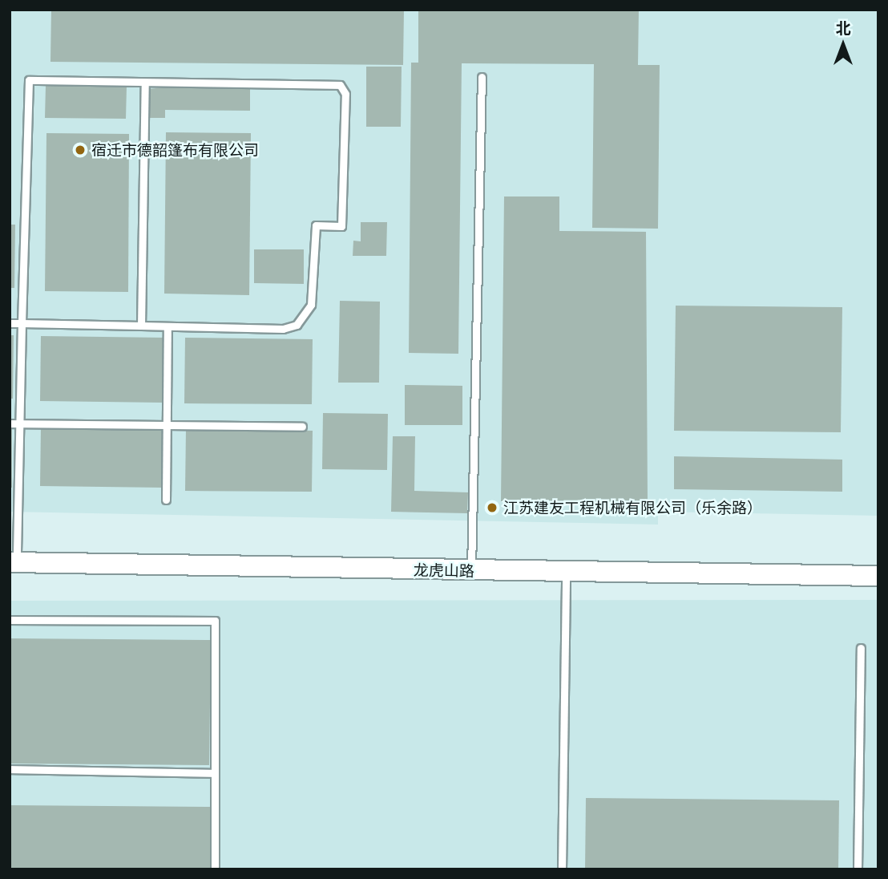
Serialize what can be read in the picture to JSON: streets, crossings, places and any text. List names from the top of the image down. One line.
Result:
{"streets":{"street":["龙虎山路"]},"places":["宿迁市德韶篷布有限公司","江苏建友工程机械有限公司（乐余路）"],"north":"top"}
